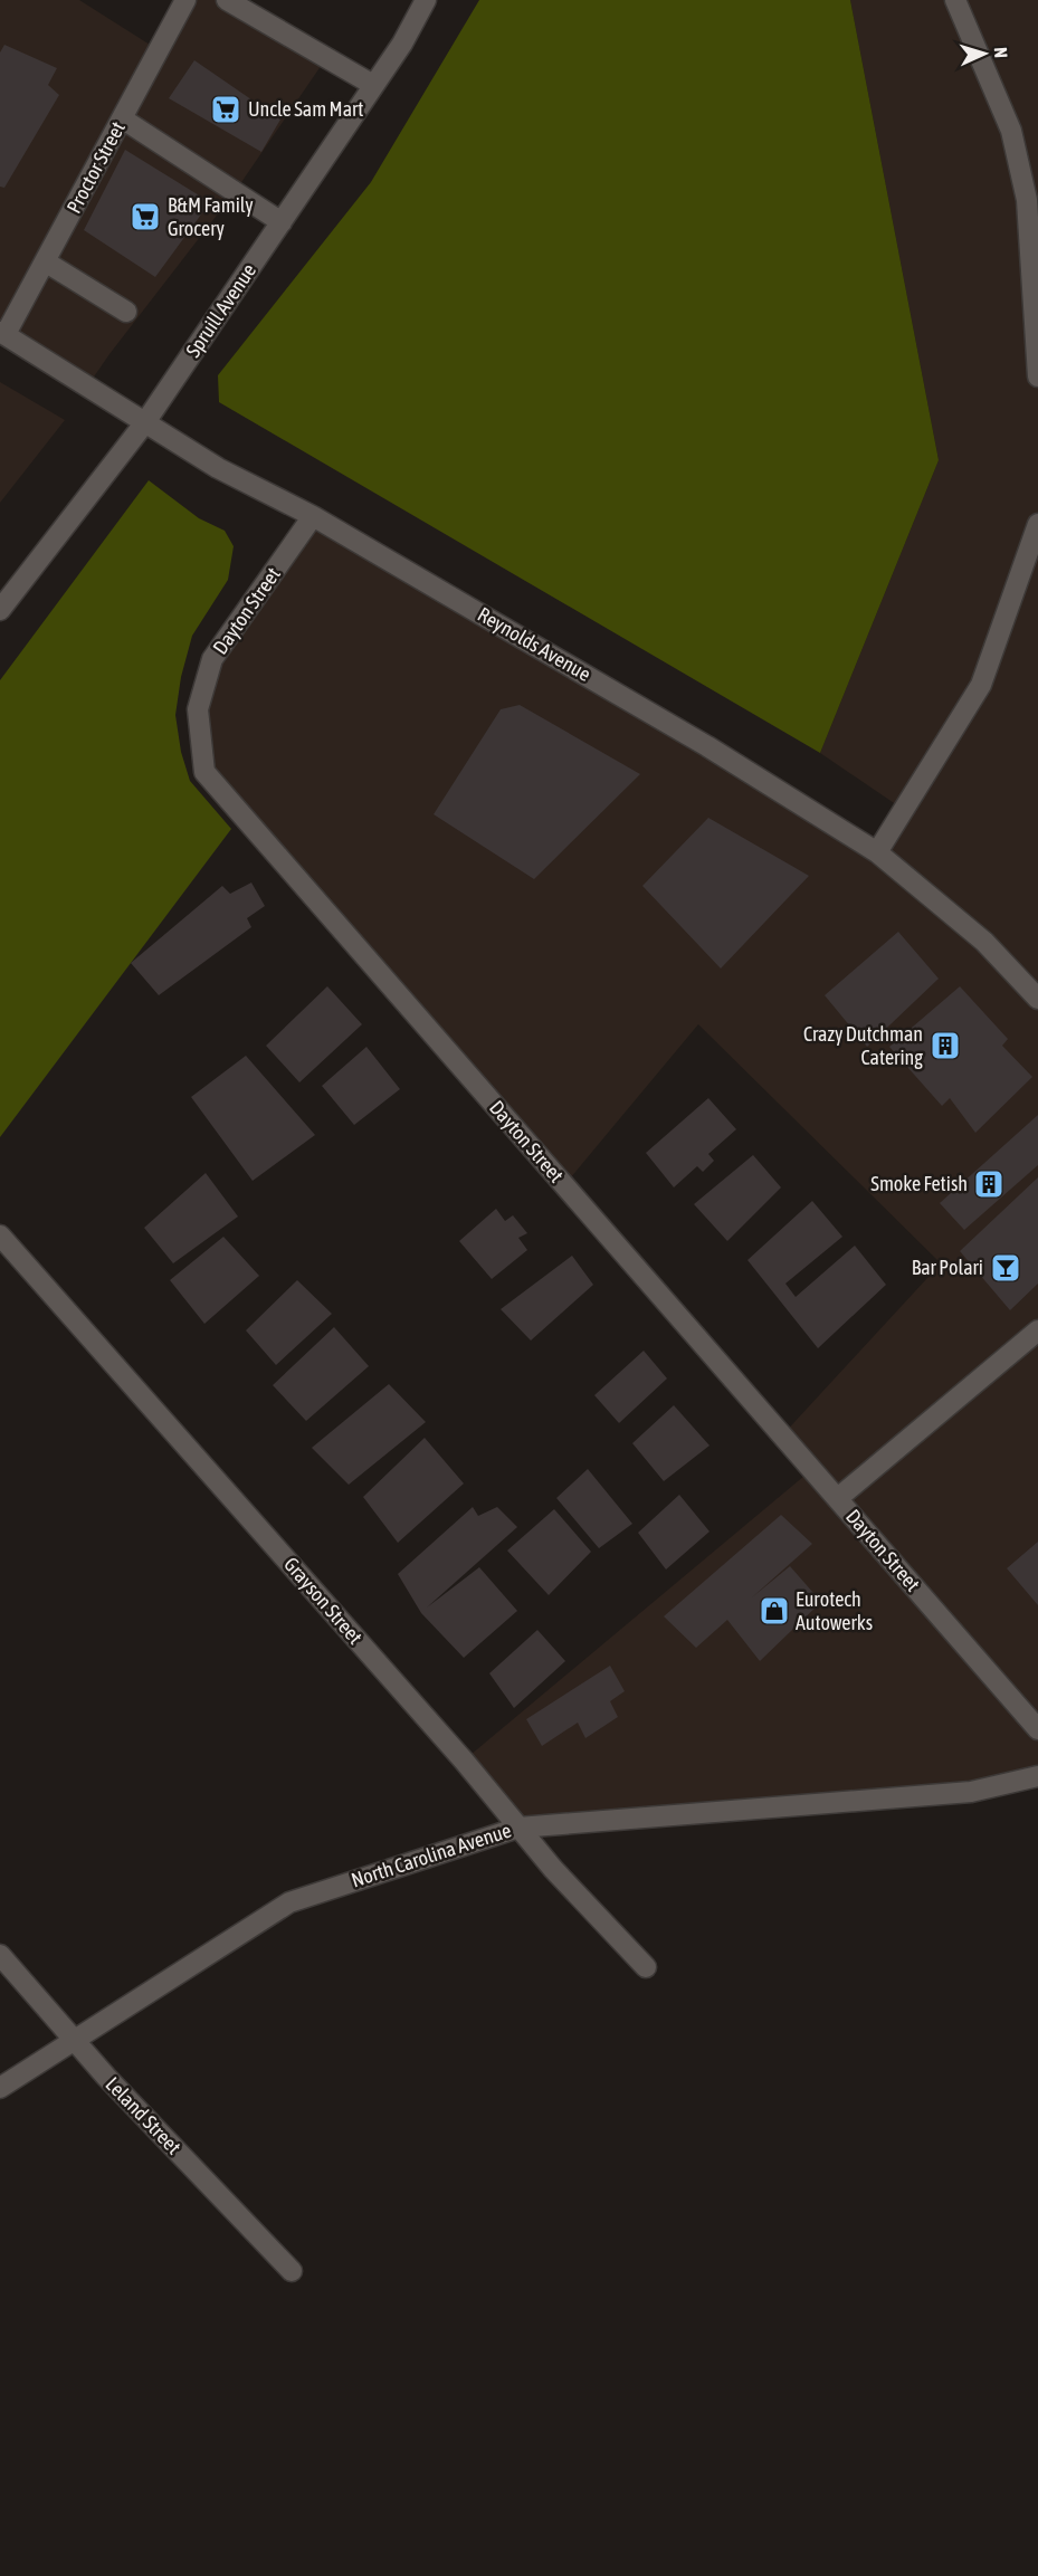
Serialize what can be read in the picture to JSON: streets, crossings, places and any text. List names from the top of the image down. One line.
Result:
{"streets":{"street":["Proctor Street","Spruill Avenue","Dayton Street","Reynolds Avenue","Grayson Street","North Carolina Avenue","Leland Street"]},"crossings":[["Proctor Street","Reynolds Avenue"],["Spruill Avenue","Reynolds Avenue"],["Dayton Street","Reynolds Avenue"],["Grayson Street","North Carolina Avenue"],["North Carolina Avenue","Leland Street"]],"places":{"supermarket":["Uncle Sam Mart","B&M Family Grocery"],"building":["Crazy Dutchman Catering","Smoke Fetish"],"bar":["Bar Polari"],"shop":["Eurotech Autowerks"]},"north":"right"}
